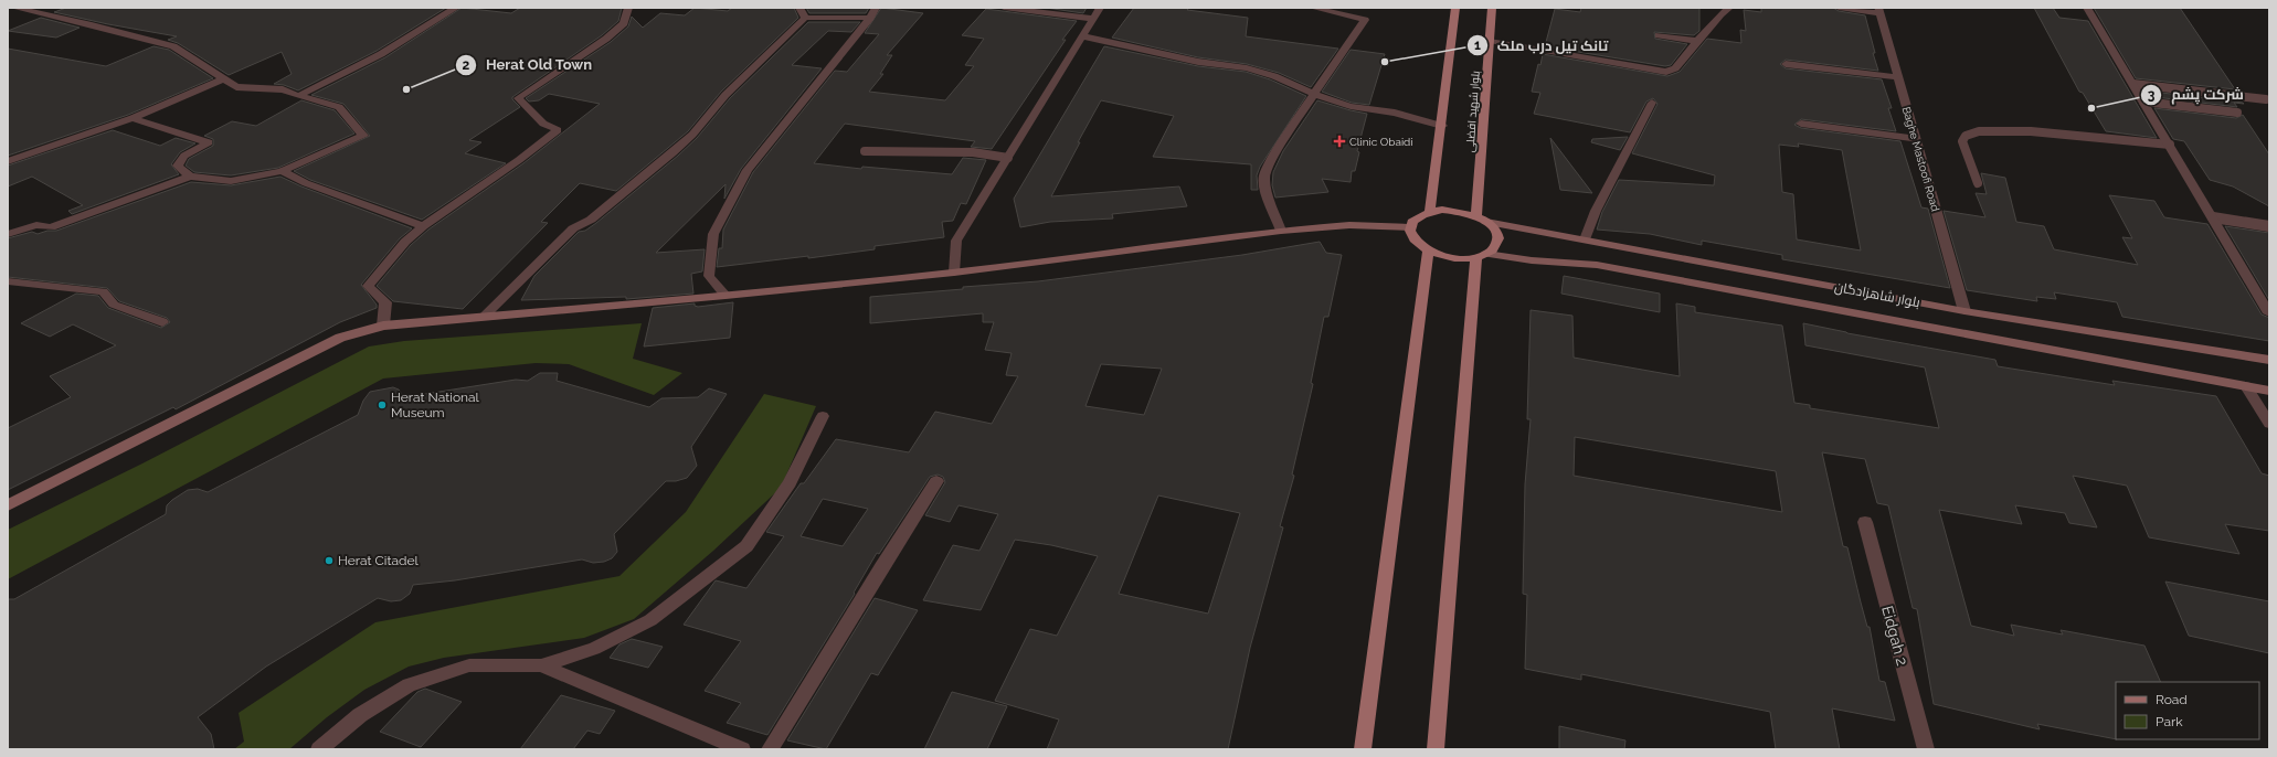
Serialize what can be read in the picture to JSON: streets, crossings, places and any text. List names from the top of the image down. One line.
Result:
{"streets":{"main road":["بلوار شهید افضلی","بلوار شاهزادگان"],"street":["Baghe Mastoofi Road","Eidgah 2"]},"crossings":[["بلوار شهید افضلی","بلوار شاهزادگان"],["Baghe Mastoofi Road","بلوار شاهزادگان"]],"places":{"other":["تانک تیل درب ملک","Herat Old Town","شرکت پشم","Herat National Museum","Herat Citadel"],"health":["Clinic Obaidi"]},"legend":["Road","Park"]}
